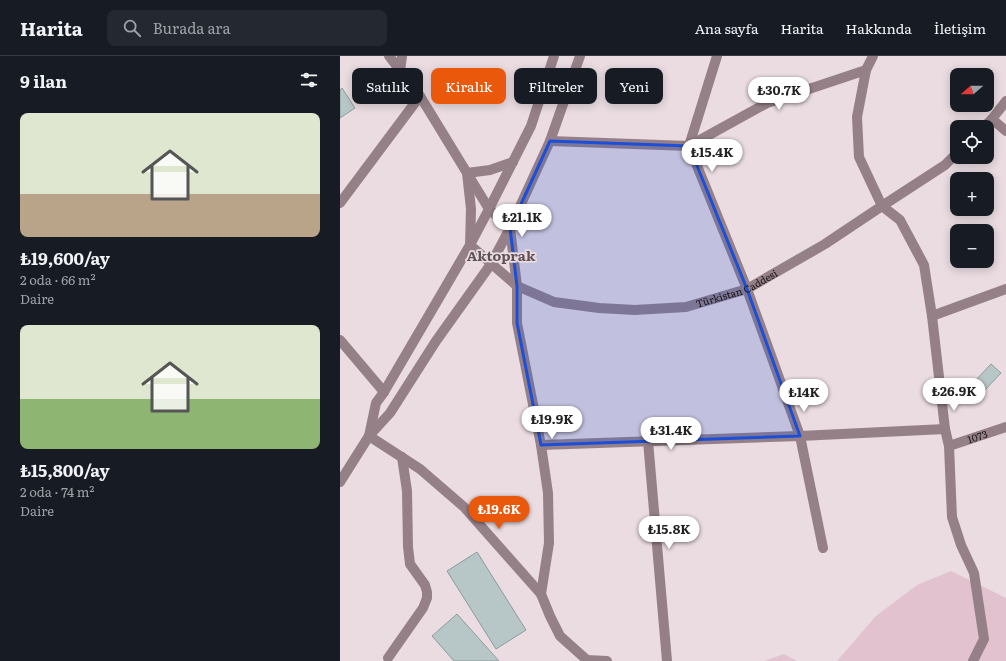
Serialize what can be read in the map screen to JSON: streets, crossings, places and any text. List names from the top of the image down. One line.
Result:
{"streets":{"street":["Türkistan Caddesi","1073"]},"districts":["Aktoprak"],"north":"left","page":{"header":"Harita","search":"Burada ara","nav":["Ana sayfa","Harita","Hakkında","İletişim"],"heading":"9 ilan","map_buttons":["+","−"],"chip":["Satılık","Kiralık","Filtreler","Yeni"],"price":["₺30.7K","₺15.4K","₺21.1K","₺26.9K","₺14K","₺19.9K","₺31.4K","₺19.6K","₺15.8K"],"list":[{"name":"₺19,600/ay","note":"2 oda · 66 m² · Daire"},{"name":"₺15,800/ay","note":"2 oda · 74 m² · Daire"}]}}
